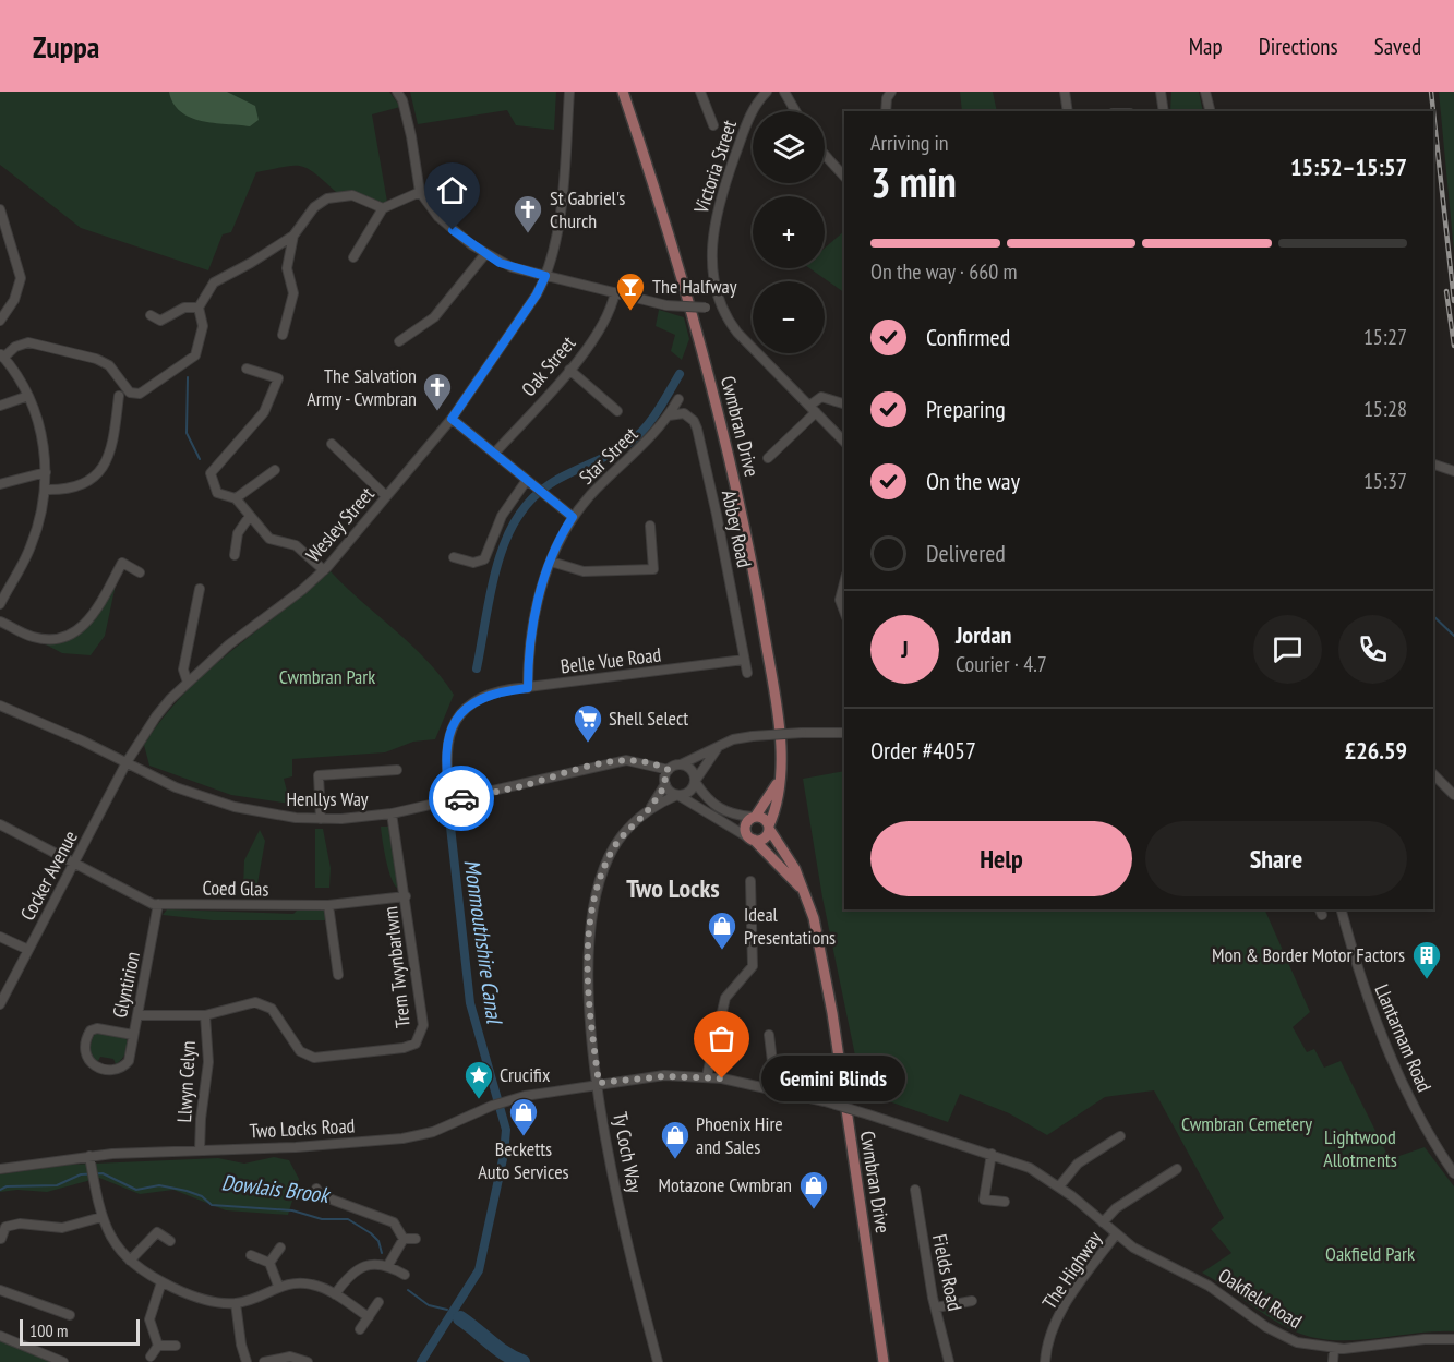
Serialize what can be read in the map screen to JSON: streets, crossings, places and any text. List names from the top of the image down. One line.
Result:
{"streets":{"main road":["Cwmbran Drive"],"street":["Victoria Street","Oak Street","Star Street","Wesley Street","Abbey Road","Belle Vue Road","Henllys Way","Cocker Avenue","Coed Glas","Trem Twynbarlwm","Glyntirion","Llantarnam Road","Llwyn Celyn","Two Locks Road","Ty Coch Way","The Highway","Fields Road","Oakfield Road"]},"crossings":[["Star Street","Abbey Road"],["Star Street","Belle Vue Road"],["Wesley Street","Henllys Way"],["Wesley Street","Cocker Avenue"],["Abbey Road","Belle Vue Road"],["Belle Vue Road","Henllys Way"],["Henllys Way","Cocker Avenue"],["Henllys Way","Trem Twynbarlwm"],["Henllys Way","Ty Coch Way"],["Cocker Avenue","Coed Glas"],["Coed Glas","Trem Twynbarlwm"],["Coed Glas","Glyntirion"],["Trem Twynbarlwm","Glyntirion"],["Trem Twynbarlwm","Llwyn Celyn"],["Llwyn Celyn","Two Locks Road"],["Two Locks Road","Ty Coch Way"],["Two Locks Road","Oakfield Road"],["The Highway","Oakfield Road"]],"districts":["Two Locks"],"water":["Monmouthshire Canal","Dowlais Brook"],"parks":["Cwmbran Park","Cwmbran Cemetery","Lightwood Allotments","Oakfield Park"],"places":{"church":["St Gabriel's Church","The Salvation Army - Cwmbran"],"bar":["The Halfway"],"supermarket":["Shell Select"],"shop":["Ideal Presentations","Becketts Auto Services","Phoenix Hire and Sales","Motazone Cwmbran"],"building":["Mon & Border Motor Factors"],"other":["Gemini Blinds"],"place":["Crucifix"]},"scale_bar":"100 m","page":{"header":"Zuppa","nav":["Map","Directions","Saved"],"map_buttons":["+","−"],"heading":["3 min","Arriving in","15:52–15:57"],"panel":["Jordan","Courier · 4.7","Order #4057","£26.59"],"bar":"On the way · 660 m","list":[["Confirmed","15:27"],["Preparing","15:28"],["On the way","15:37"],"Delivered"],"round":"J","buttons":["Help","Share"],"bubble":"Gemini Blinds","scale":"100 m"}}
